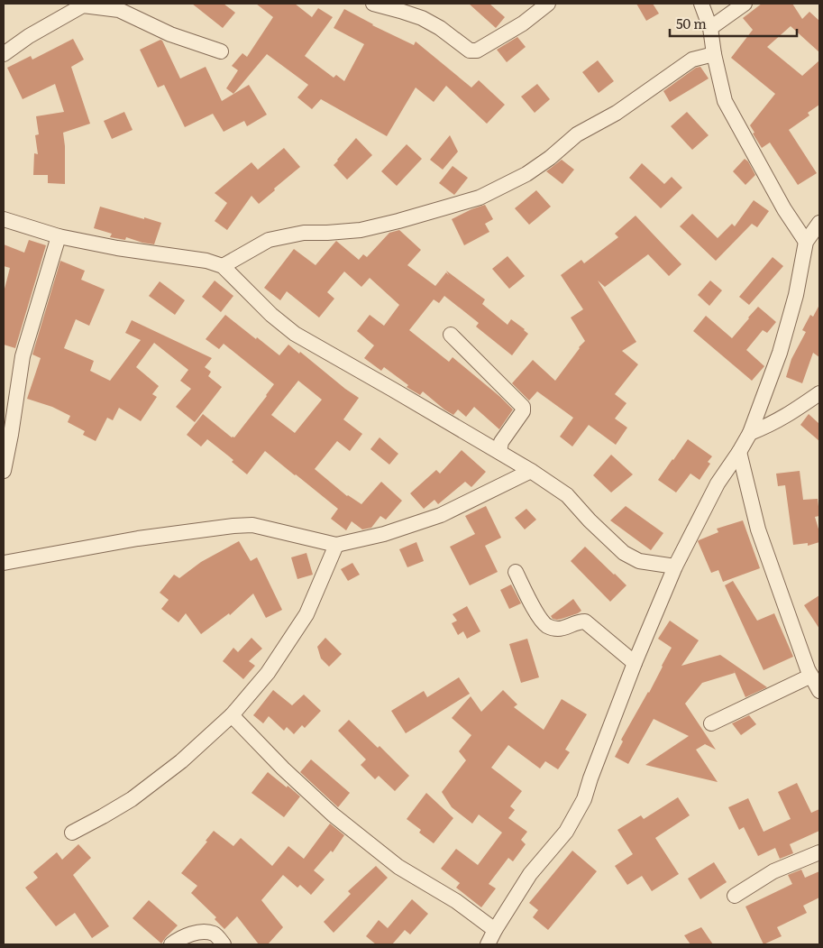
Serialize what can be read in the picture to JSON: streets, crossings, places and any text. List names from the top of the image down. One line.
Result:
{"scale_bar":"50 m"}
